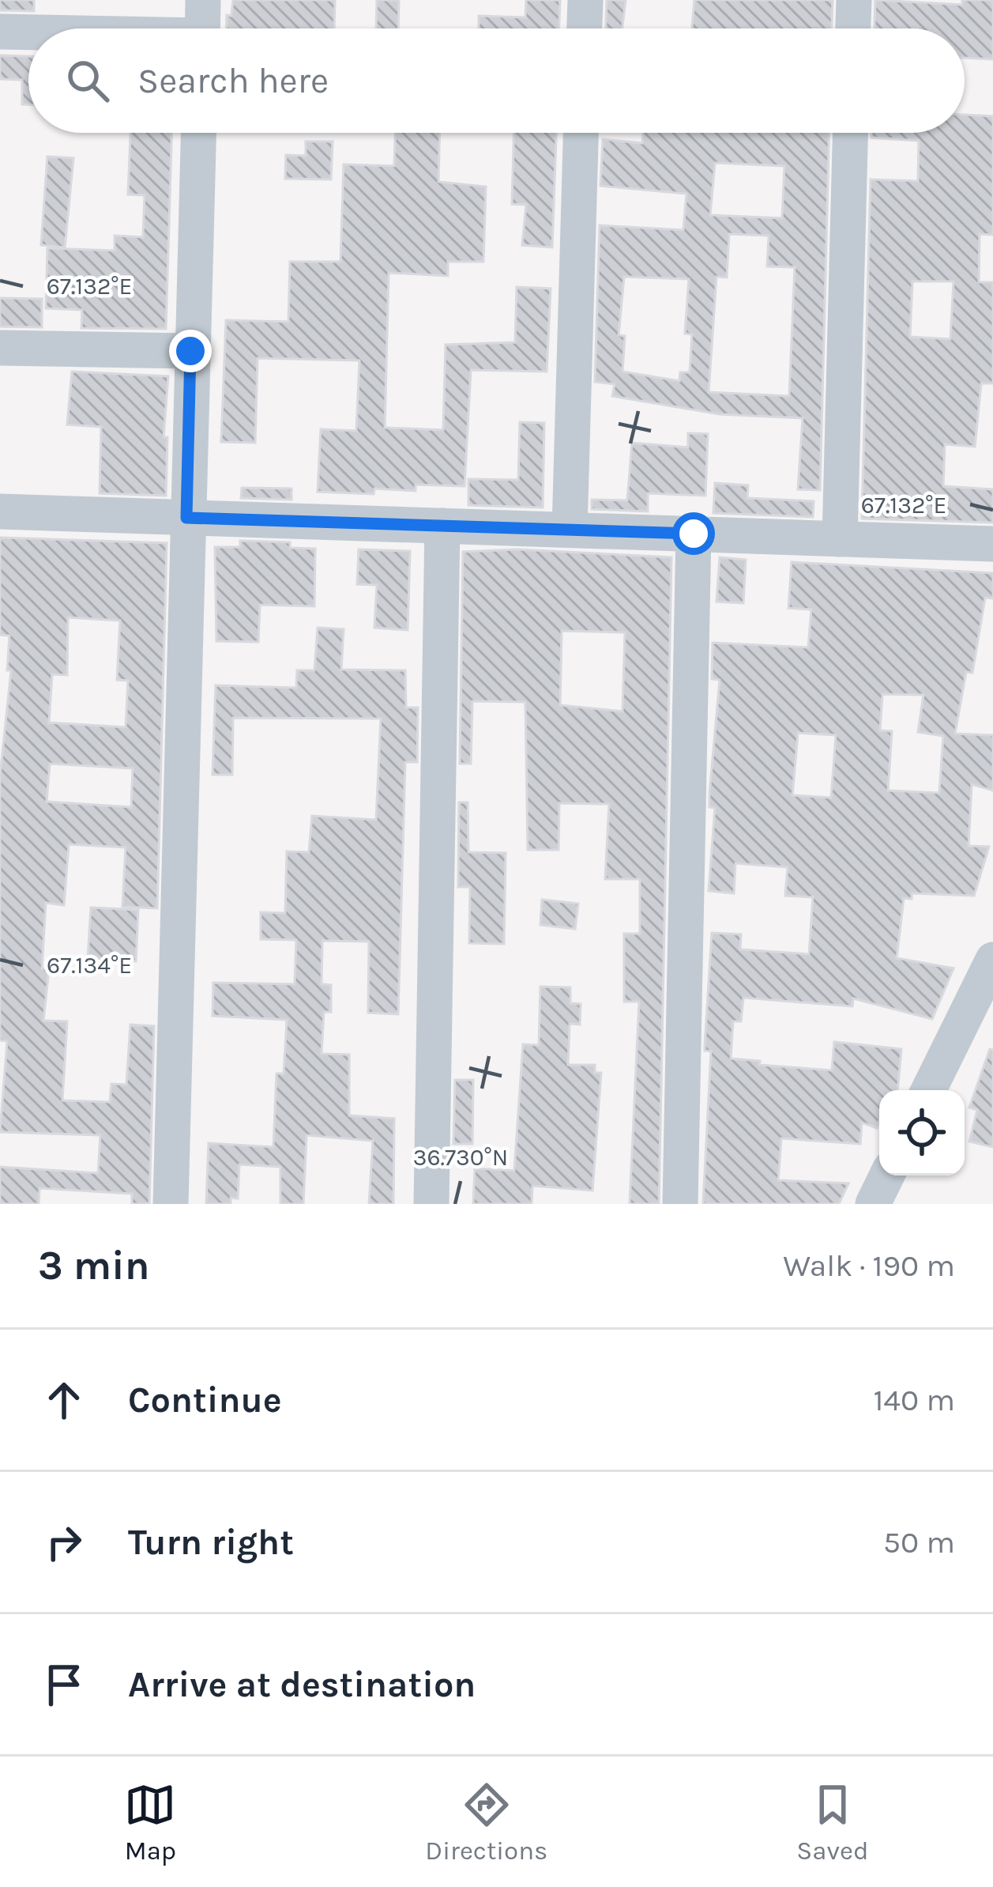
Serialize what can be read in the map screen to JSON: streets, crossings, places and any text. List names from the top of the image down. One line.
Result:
{"page":{"search":"Search here","heading":["3 min","Walk · 190 m"],"list":[["Continue","140 m"],["Turn right","50 m"],"Arrive at destination"],"nav":["Map","Directions","Saved"]},"coordinates":["67.132°E","67.134°E","36.730°N"]}
